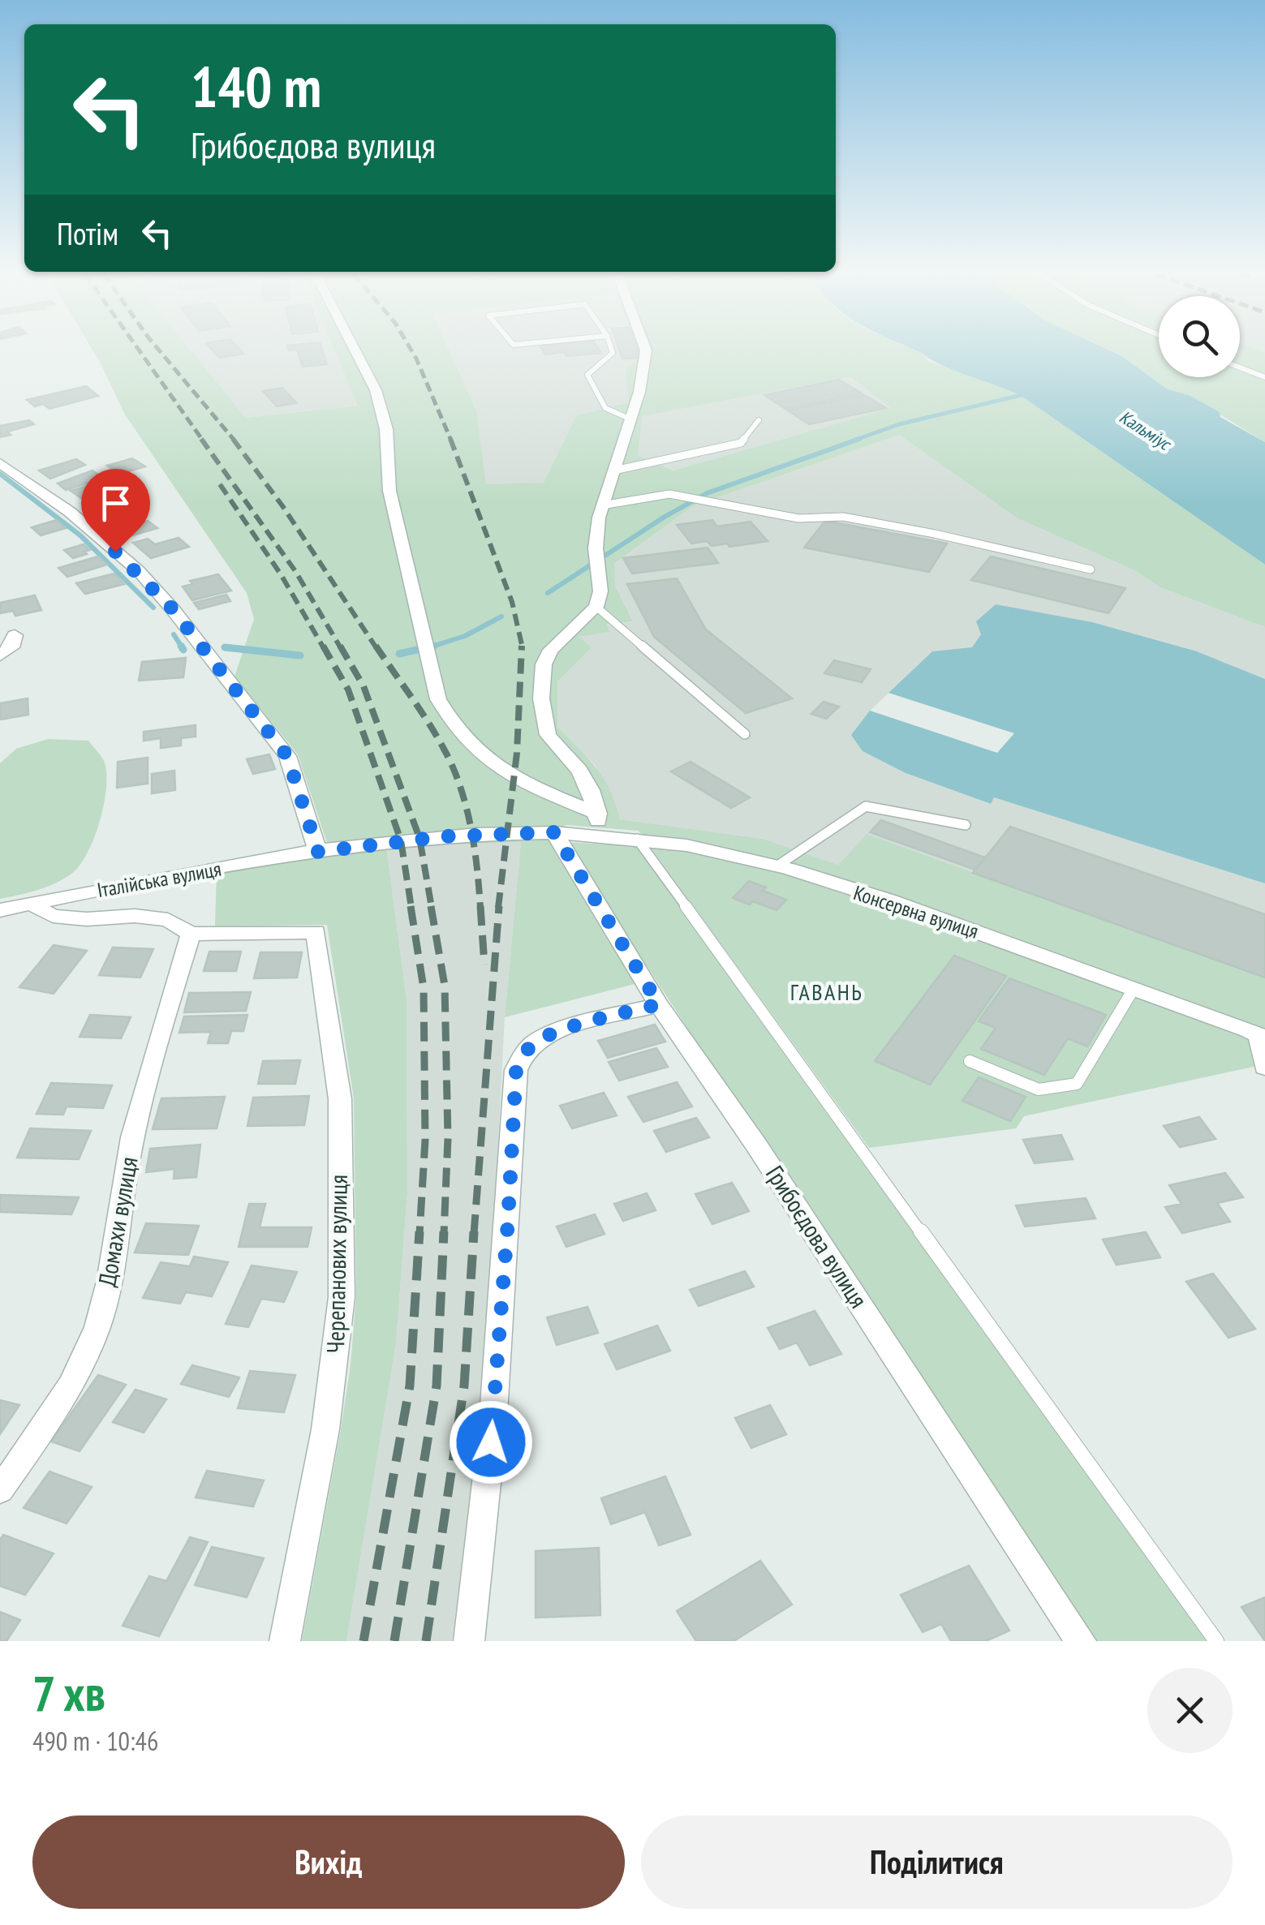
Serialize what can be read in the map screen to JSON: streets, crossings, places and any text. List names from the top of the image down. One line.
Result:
{"streets":{"street":["Італійська вулиця","Консервна вулиця","Домахи вулиця","Грибоєдова вулиця","Черепанових вулиця"]},"crossings":[["Італійська вулиця","Консервна вулиця"],["Італійська вулиця","Грибоєдова вулиця"],["Консервна вулиця","Грибоєдова вулиця"],["Домахи вулиця","Черепанових вулиця"]],"districts":["ГАВАНЬ"],"water":["Кальміус"],"page":{"turn":["140 m","Грибоєдова вулиця"],"then":"Потім","heading":["7 хв","490 m · 10:46"],"buttons":["Вихід","Поділитися"]}}
